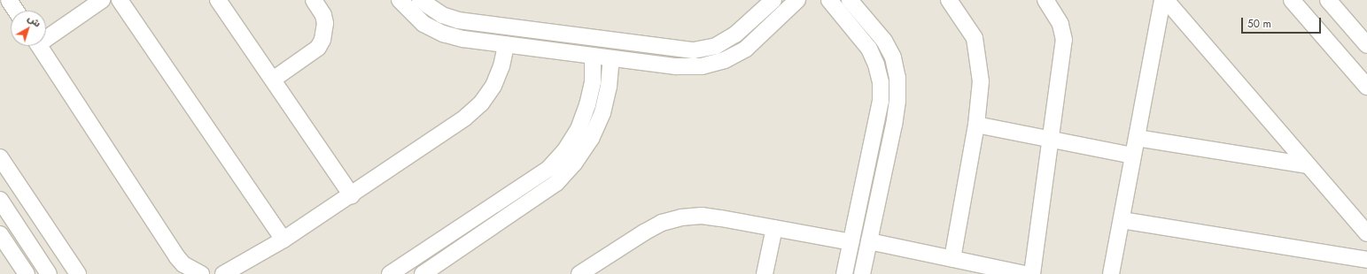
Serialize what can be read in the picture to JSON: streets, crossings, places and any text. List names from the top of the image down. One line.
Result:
{"scale_bar":"50 m","north":"top right"}
